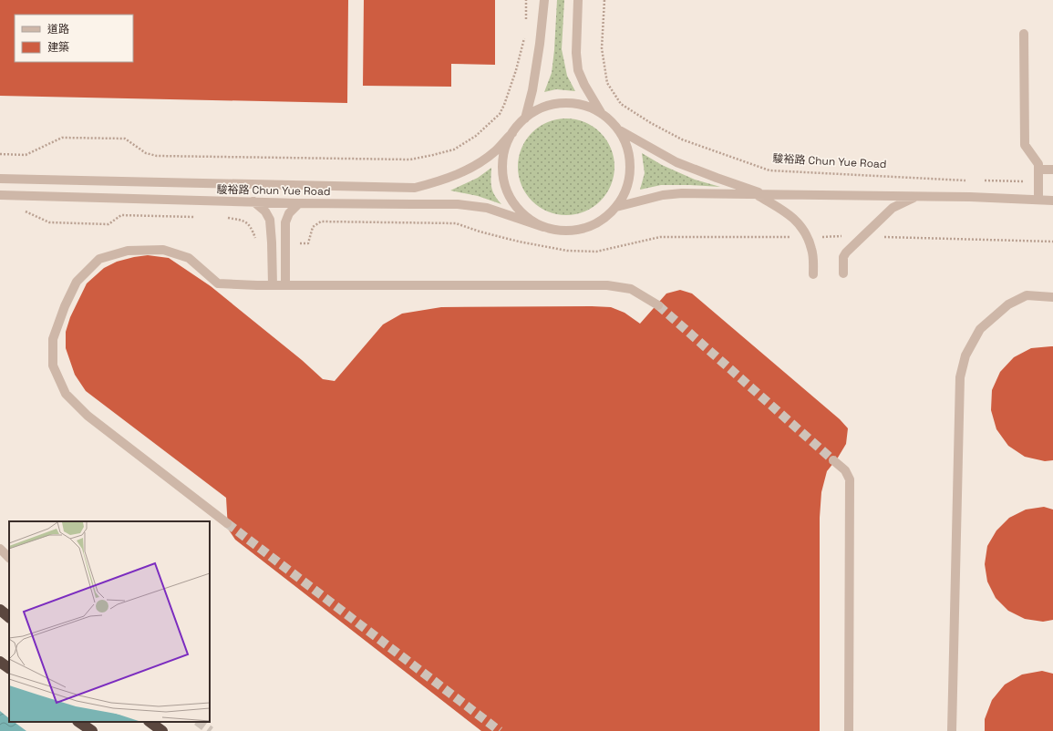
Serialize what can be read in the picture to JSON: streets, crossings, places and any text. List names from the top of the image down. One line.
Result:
{"streets":{"street":["駿裕路 Chun Yue Road"]},"legend":["道路","建築"]}
